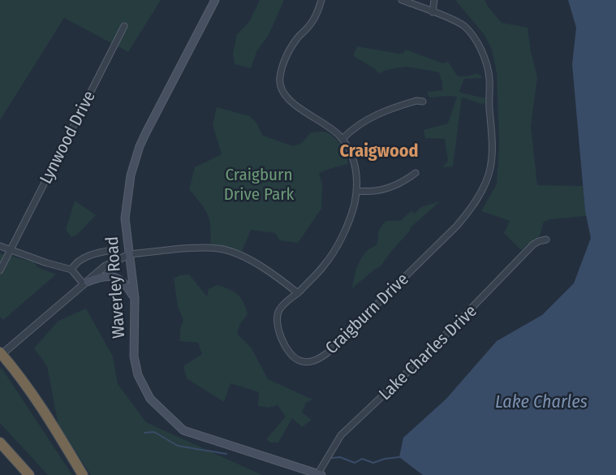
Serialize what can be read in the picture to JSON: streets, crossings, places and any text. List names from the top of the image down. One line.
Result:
{"streets":{"main road":["Waverley Road"],"street":["Lynwood Drive","Craigburn Drive","Lake Charles Drive"]},"crossings":[["Waverley Road","Lake Charles Drive"]],"districts":["Craigwood"],"water":["Lake Charles"],"parks":["Craigburn Drive Park"]}
